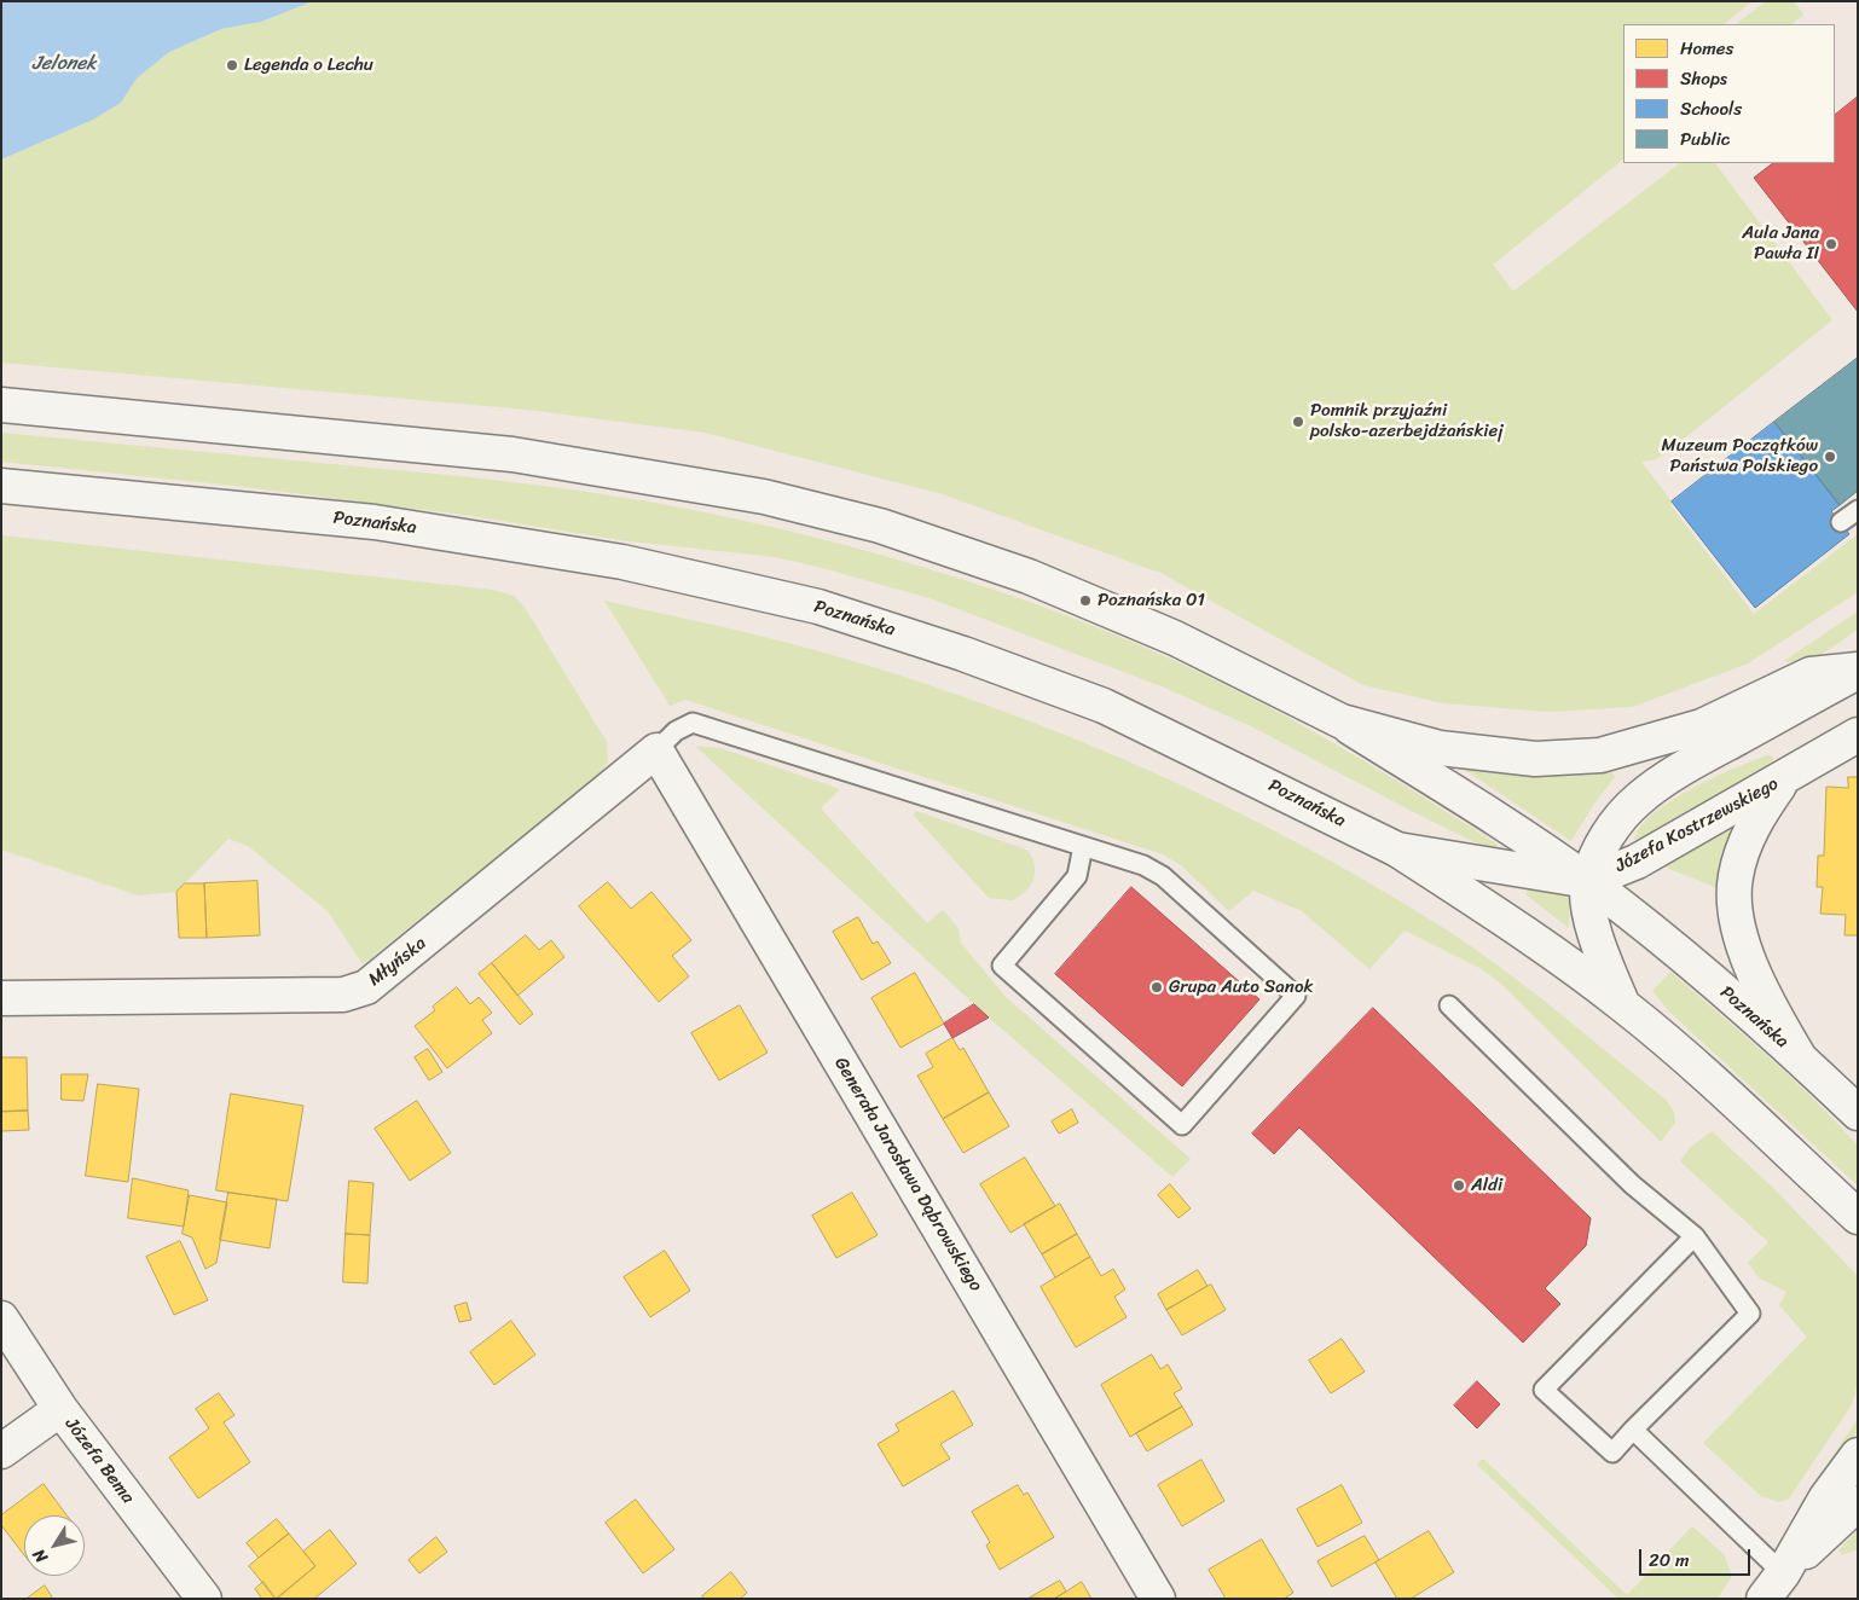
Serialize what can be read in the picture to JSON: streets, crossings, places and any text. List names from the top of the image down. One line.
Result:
{"streets":{"main road":["Poznańska","Józefa Kostrzewskiego","Młyńska","Generała Jarosława Dąbrowskiego","Józefa Bema"]},"crossings":[["Poznańska","Józefa Kostrzewskiego"],["Młyńska","Generała Jarosława Dąbrowskiego"]],"water":["Jelonek"],"places":["Legenda o Lechu","Aula Jana Pawła II","Pomnik przyjaźni polsko-azerbejdżańskiej","Muzeum Początków Państwa Polskiego","Poznańska 01","Grupa Auto Sanok","Aldi"],"legend":["Homes","Shops","Schools","Public"],"scale_bar":"20 m","north":"bottom left"}
